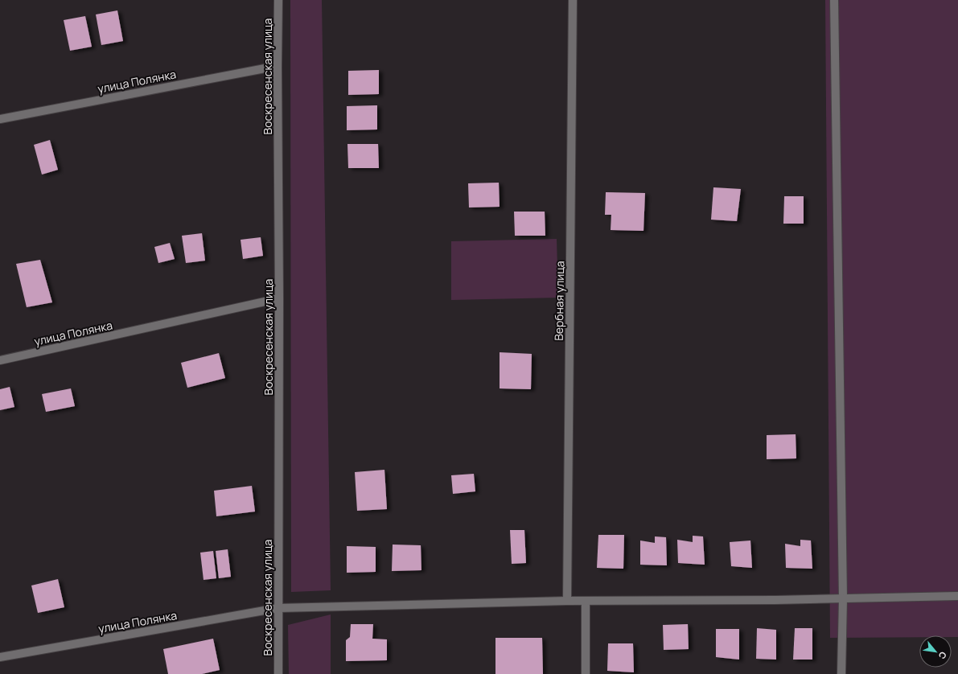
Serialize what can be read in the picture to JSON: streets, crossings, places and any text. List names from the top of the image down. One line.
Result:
{"streets":{"street":["Воскресенская улица","улица Полянка","Вербная улица"]},"crossings":[["Воскресенская улица","улица Полянка"],["улица Полянка","Вербная улица"]],"north":"bottom right"}
